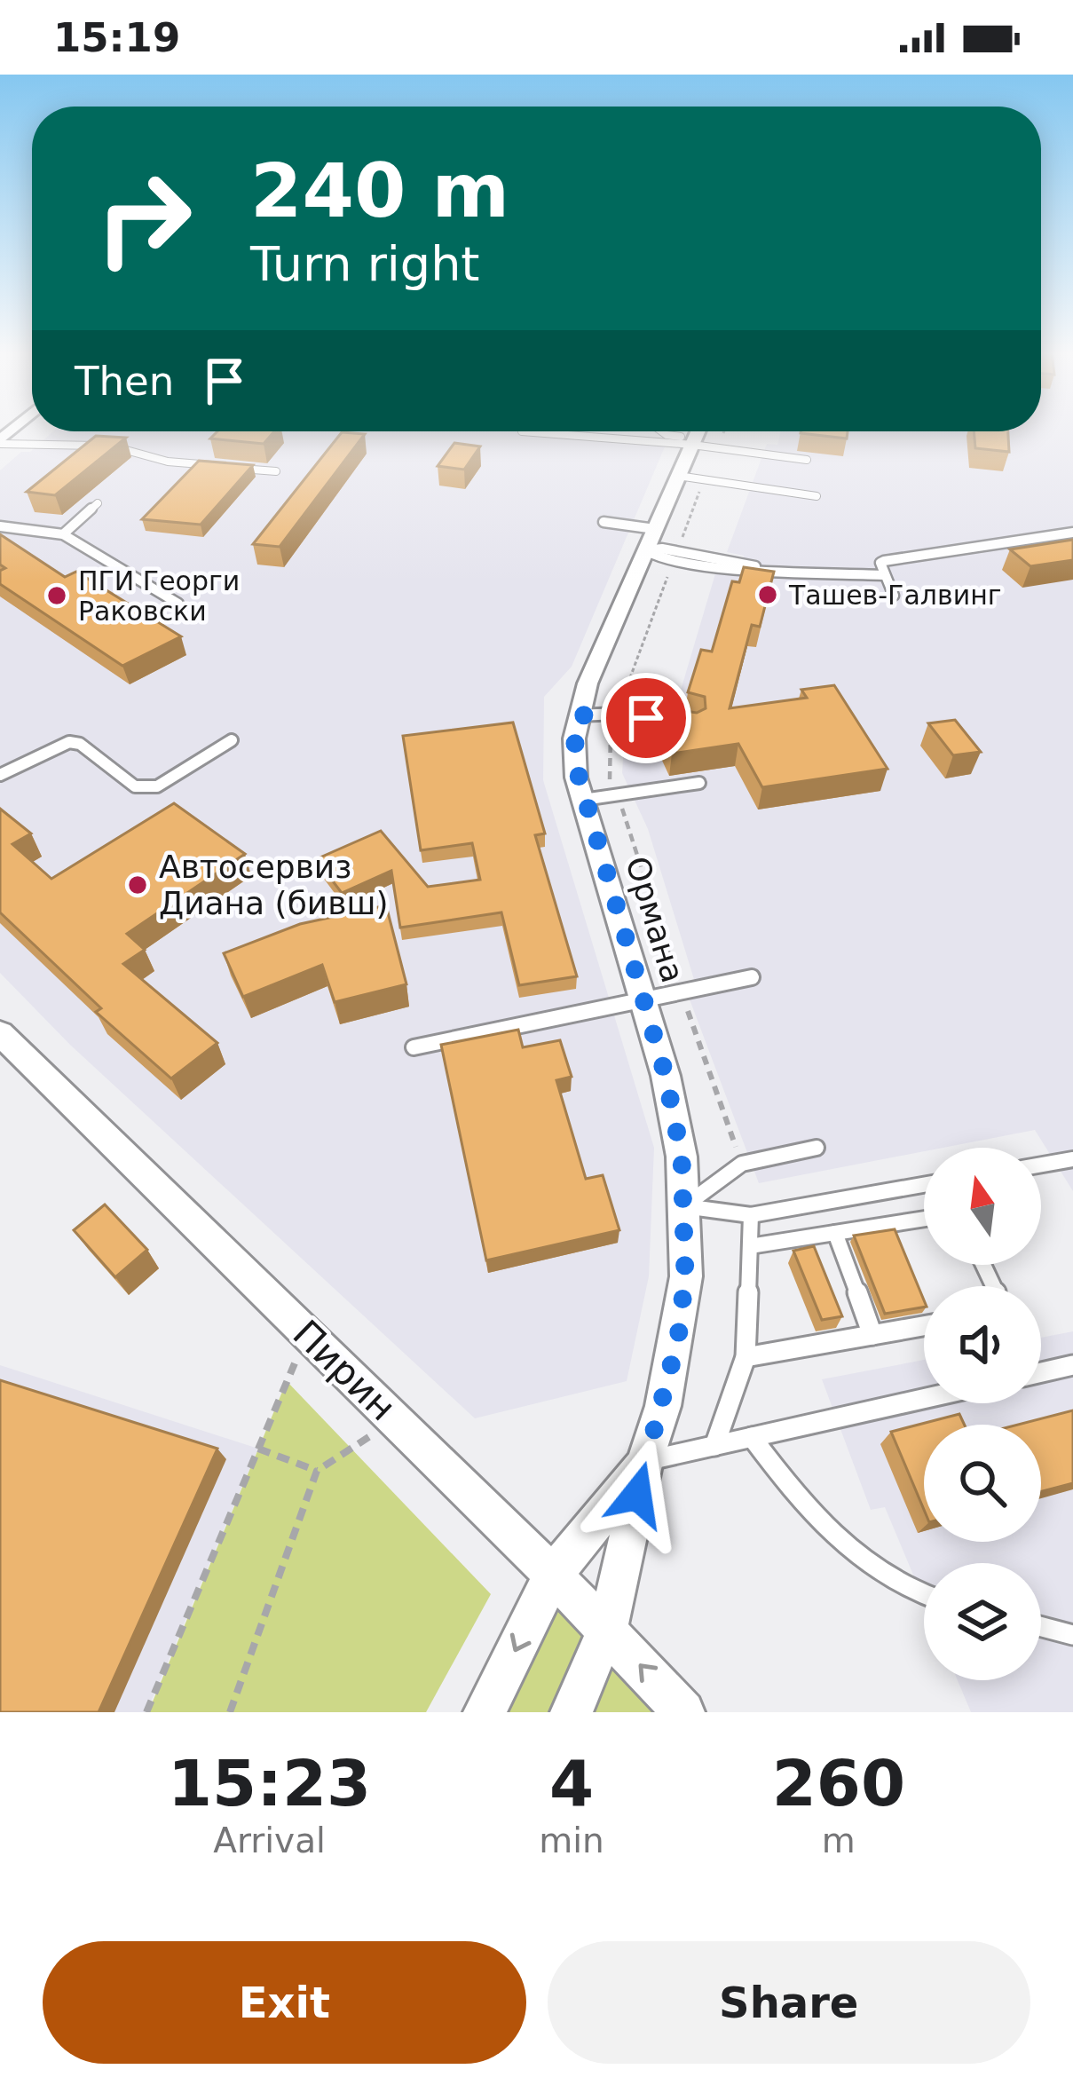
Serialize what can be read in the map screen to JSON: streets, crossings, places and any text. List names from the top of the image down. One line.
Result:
{"streets":{"street":["Ормана","Пирин"]},"crossings":[["Ормана","Пирин"]],"places":["Ташев-Галвинг","ПГИ Георги Раковски","Автосервиз Диана (бивш)"],"north":"top","page":{"status":"15:19","turn":["240 m","Turn right"],"then":"Then","eta":["15:23","Arrival","4","min","260","m"],"buttons":["Exit","Share"]}}
